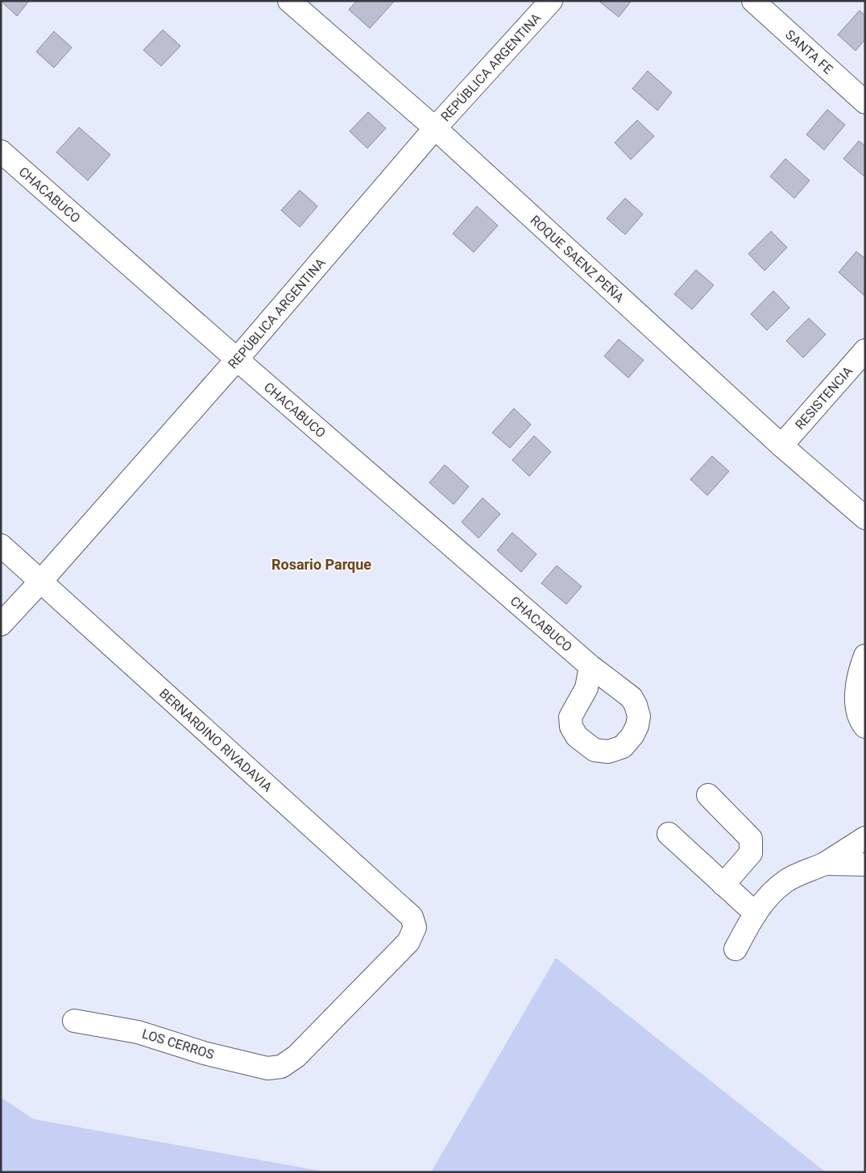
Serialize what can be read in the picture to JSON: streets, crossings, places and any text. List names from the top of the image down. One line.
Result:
{"streets":{"street":["SANTA FE","REPÚBLICA ARGENTINA","CHACABUCO","ROQUE SAENZ PEÑA","RESISTENCIA","BERNARDINO RIVADAVIA","LOS CERROS"]},"crossings":[["REPÚBLICA ARGENTINA","CHACABUCO"],["REPÚBLICA ARGENTINA","ROQUE SAENZ PEÑA"],["REPÚBLICA ARGENTINA","BERNARDINO RIVADAVIA"],["ROQUE SAENZ PEÑA","RESISTENCIA"],["BERNARDINO RIVADAVIA","LOS CERROS"]],"districts":["Rosario Parque"]}
